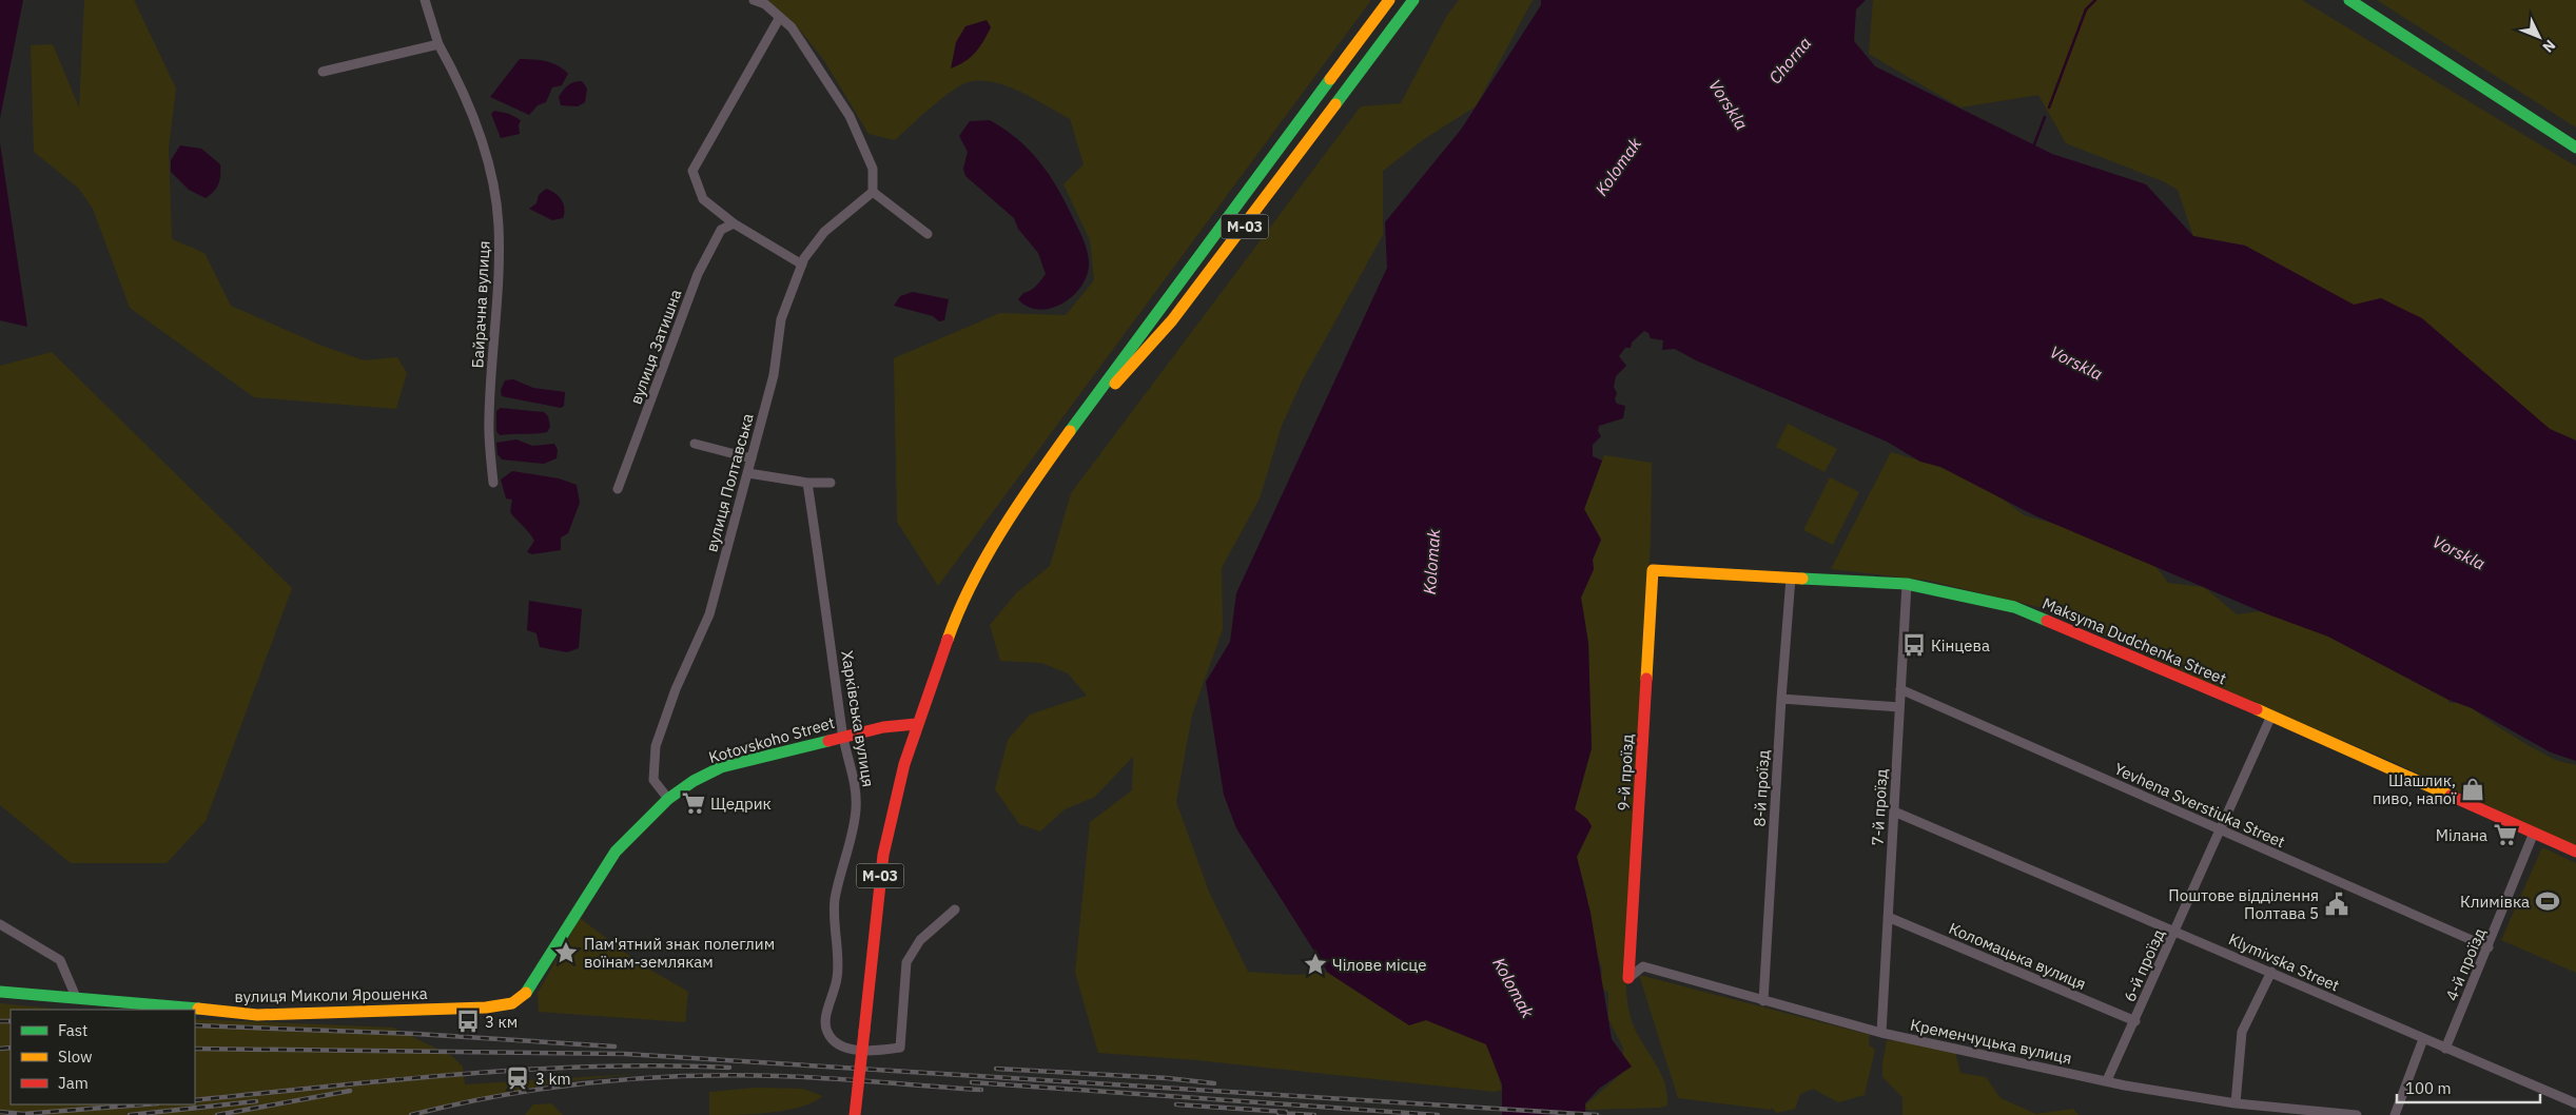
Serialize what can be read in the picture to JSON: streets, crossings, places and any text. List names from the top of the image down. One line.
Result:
{"streets":{"main road":["М-03","Maksyma Dudchenka Street","Kotovskoho Street","9-й проїзд"],"street":["Байрачна вулиця","вулиця Затишна","вулиця Полтавська","Харківська вулиця","8-й проїзд","Yevhena Sverstiuka Street","7-й проїзд","Коломацька вулиця","Klymivska Street","4-й проїзд","6-й проїзд","Кременчуцька вулиця"]},"crossings":[["М-03","Kotovskoho Street"],["вулиця Полтавська","Kotovskoho Street"],["Maksyma Dudchenka Street","9-й проїзд"],["Maksyma Dudchenka Street","8-й проїзд"],["Maksyma Dudchenka Street","7-й проїзд"],["Maksyma Dudchenka Street","4-й проїзд"],["Maksyma Dudchenka Street","6-й проїзд"],["Харківська вулиця","Kotovskoho Street"],["9-й проїзд","Кременчуцька вулиця"],["8-й проїзд","Кременчуцька вулиця"],["Yevhena Sverstiuka Street","7-й проїзд"],["Yevhena Sverstiuka Street","4-й проїзд"],["Yevhena Sverstiuka Street","6-й проїзд"],["7-й проїзд","Коломацька вулиця"],["7-й проїзд","Klymivska Street"],["7-й проїзд","Кременчуцька вулиця"],["Коломацька вулиця","6-й проїзд"],["Klymivska Street","4-й проїзд"],["Klymivska Street","6-й проїзд"],["6-й проїзд","Кременчуцька вулиця"]],"water":["Chorna","Vorskla","Kolomak"],"places":{"bus stop":["Кінцева","3 км"],"shop":["Шашлик, пиво, напої"],"supermarket":["Щедрик","Мілана"],"sports":["Климівка"],"public building":["Поштове відділення Полтава 5"],"place":["Пам'ятний знак полеглим воїнам-землякам","Чілове місце"],"station":["3 km"]},"legend":["Fast","Slow","Jam"],"scale_bar":"100 m","north":"bottom right"}
